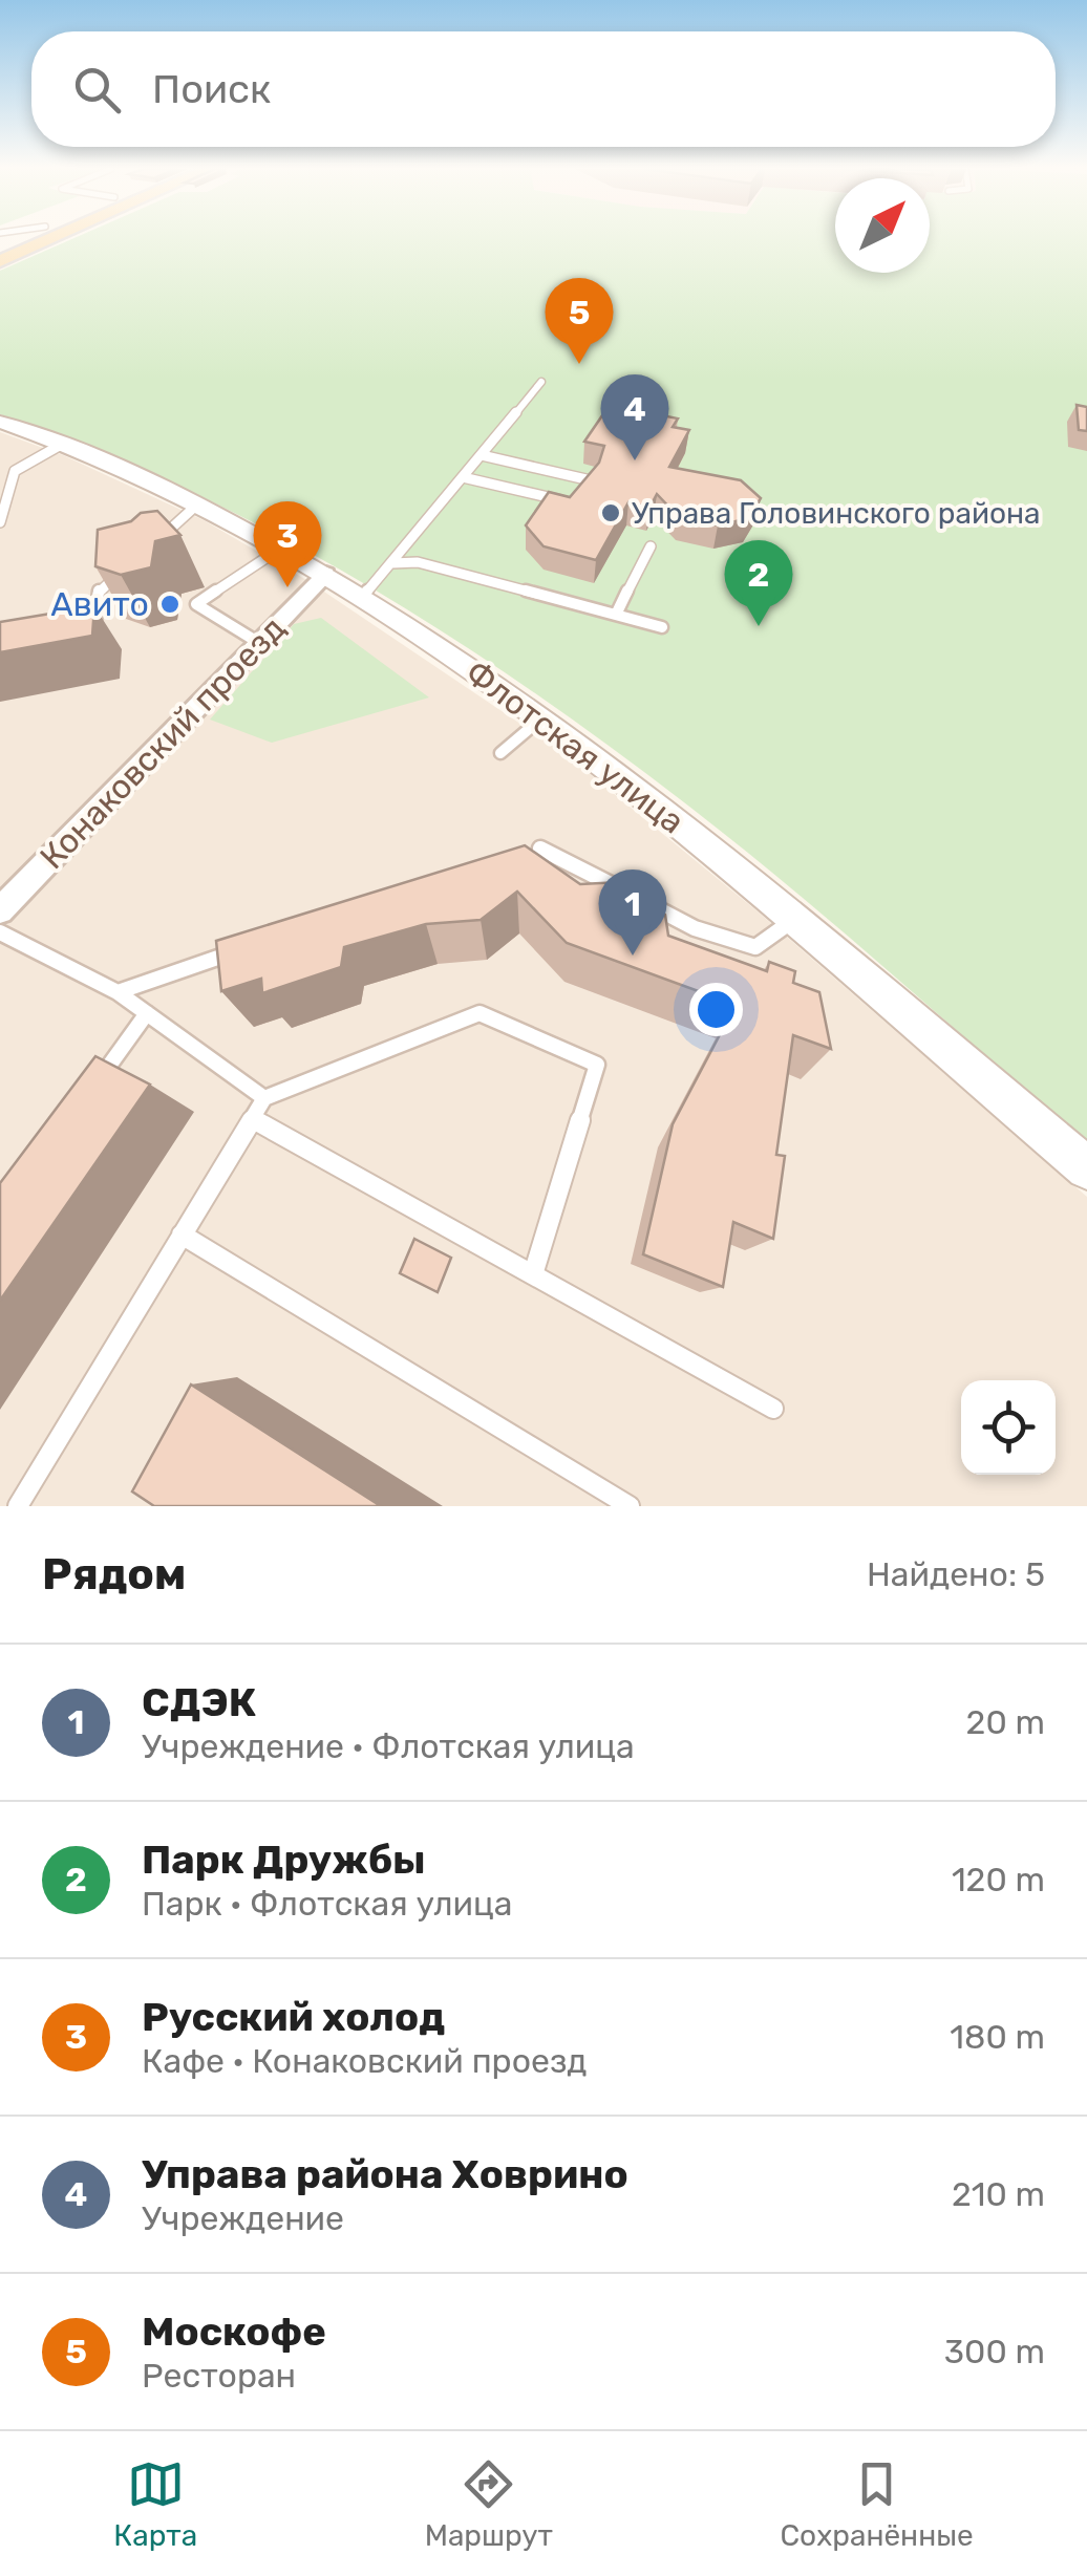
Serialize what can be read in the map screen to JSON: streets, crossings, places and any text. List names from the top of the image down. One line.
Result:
{"streets":{"street":["Конаковский проезд","Флотская улица"]},"crossings":[["Конаковский проезд","Флотская улица"]],"places":["Управа Головинского района","Авито"],"north":"top right","page":{"search":"Поиск","pins":["5","4","3","2","1"],"heading":["Рядом","Найдено: 5"],"list":[{"mark":"1","name":"СДЭК","note":"Учреждение · Флотская улица","value":"20 m"},{"mark":"2","name":"Парк Дружбы","note":"Парк · Флотская улица","value":"120 m"},{"mark":"3","name":"Русский холод","note":"Кафе · Конаковский проезд","value":"180 m"},{"mark":"4","name":"Управа района Ховрино","note":"Учреждение","value":"210 m"},{"mark":"5","name":"Москофе","note":"Ресторан","value":"300 m"}],"nav":["Карта","Маршрут","Сохранённые"]}}
